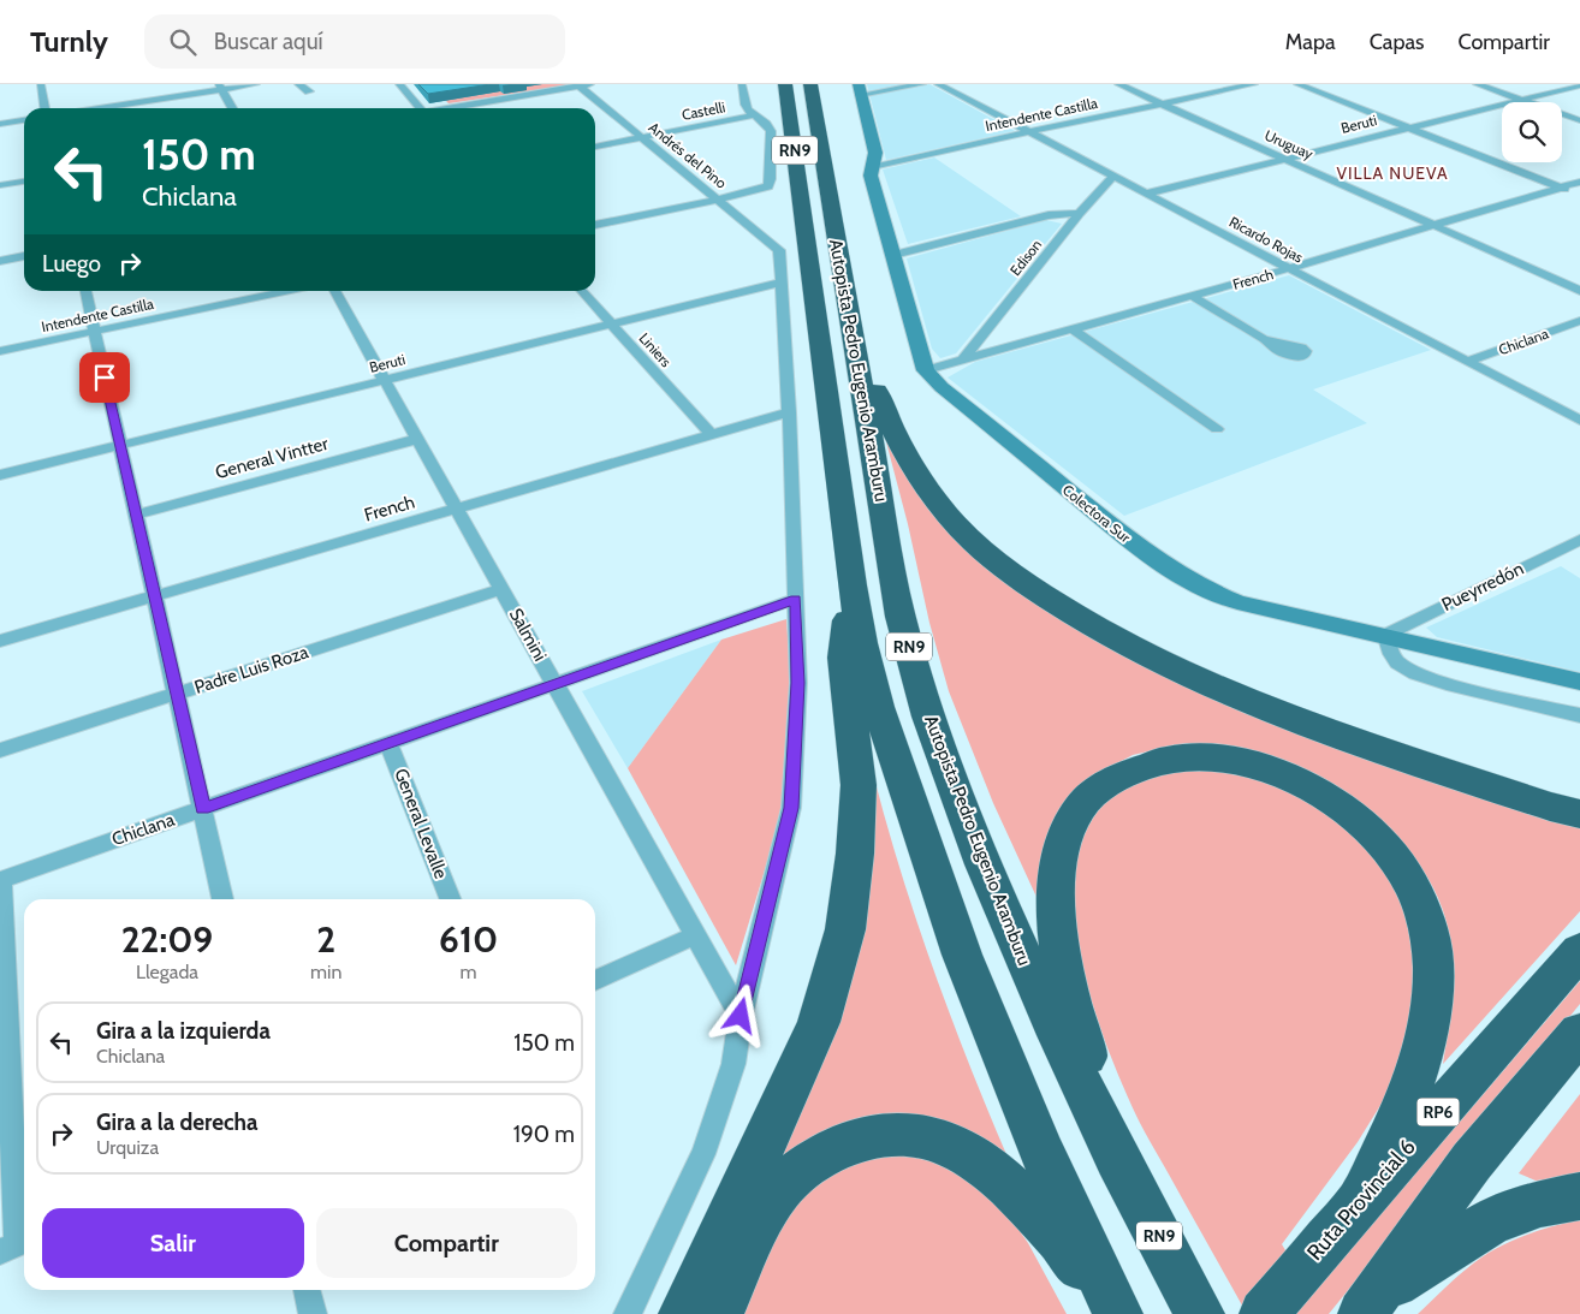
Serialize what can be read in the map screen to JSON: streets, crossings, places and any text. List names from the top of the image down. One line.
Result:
{"streets":{"highway":["RN9","Autopista Pedro Eugenio Aramburu","RP6","Ruta Provincial 6"],"street":["Castelli","Intendente Castilla","Beruti","Uruguay","Andrés del Pino","Ricardo Rojas","Edison","French","Chiclana","Liniers","General Vintter","Colectora Sur","Pueyrredón","Salmini","Padre Luis Roza","General Levalle"]},"crossings":[["Castelli","Andrés del Pino"],["Intendente Castilla","Uruguay"],["Intendente Castilla","Ricardo Rojas"],["Intendente Castilla","Colectora Sur"],["Beruti","Uruguay"],["Beruti","Andrés del Pino"],["Beruti","Ricardo Rojas"],["Beruti","Liniers"],["Beruti","Salmini"],["Uruguay","French"],["Ricardo Rojas","Edison"],["Ricardo Rojas","French"],["Ricardo Rojas","Chiclana"],["Edison","French"],["French","Liniers"],["French","Colectora Sur"],["French","Salmini"],["Chiclana","Salmini"],["Chiclana","General Levalle"],["General Vintter","Salmini"],["Colectora Sur","Pueyrredón"],["Salmini","Padre Luis Roza"]],"districts":["VILLA NUEVA"],"page":{"header":"Turnly","search":"Buscar aquí","nav":["Mapa","Capas","Compartir"],"turn":["150 m","Chiclana"],"then":"Luego","eta":["22:09","Llegada","2","min","610","m"],"list":[{"name":"Gira a la izquierda","note":"Chiclana","value":"150 m"},{"name":"Gira a la derecha","note":"Urquiza","value":"190 m"}],"buttons":["Salir","Compartir"]}}
